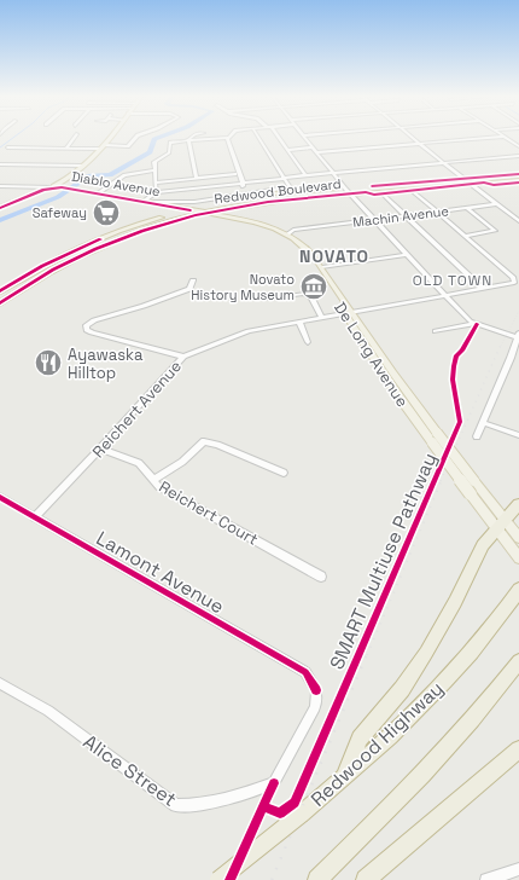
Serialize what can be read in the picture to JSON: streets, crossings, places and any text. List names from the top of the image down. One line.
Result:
{"streets":{"highway":["Redwood Highway"],"main road":["Diablo Avenue","Redwood Boulevard","De Long Avenue"],"street":["Machin Avenue","Reichert Avenue","Reichert Court","Lamont Avenue","Alice Street"],"cycle path":["SMART Multiuse Pathway"]},"crossings":[["Diablo Avenue","De Long Avenue"],["Redwood Boulevard","De Long Avenue"],["Machin Avenue","De Long Avenue"],["De Long Avenue","Reichert Avenue"],["Reichert Avenue","Reichert Court"],["Reichert Avenue","Lamont Avenue"],["Lamont Avenue","Alice Street"]],"districts":["NOVATO","OLD TOWN"],"places":{"supermarket":["Safeway"],"museum":["Novato History Museum"],"restaurant":["Ayawaska Hilltop"]}}
